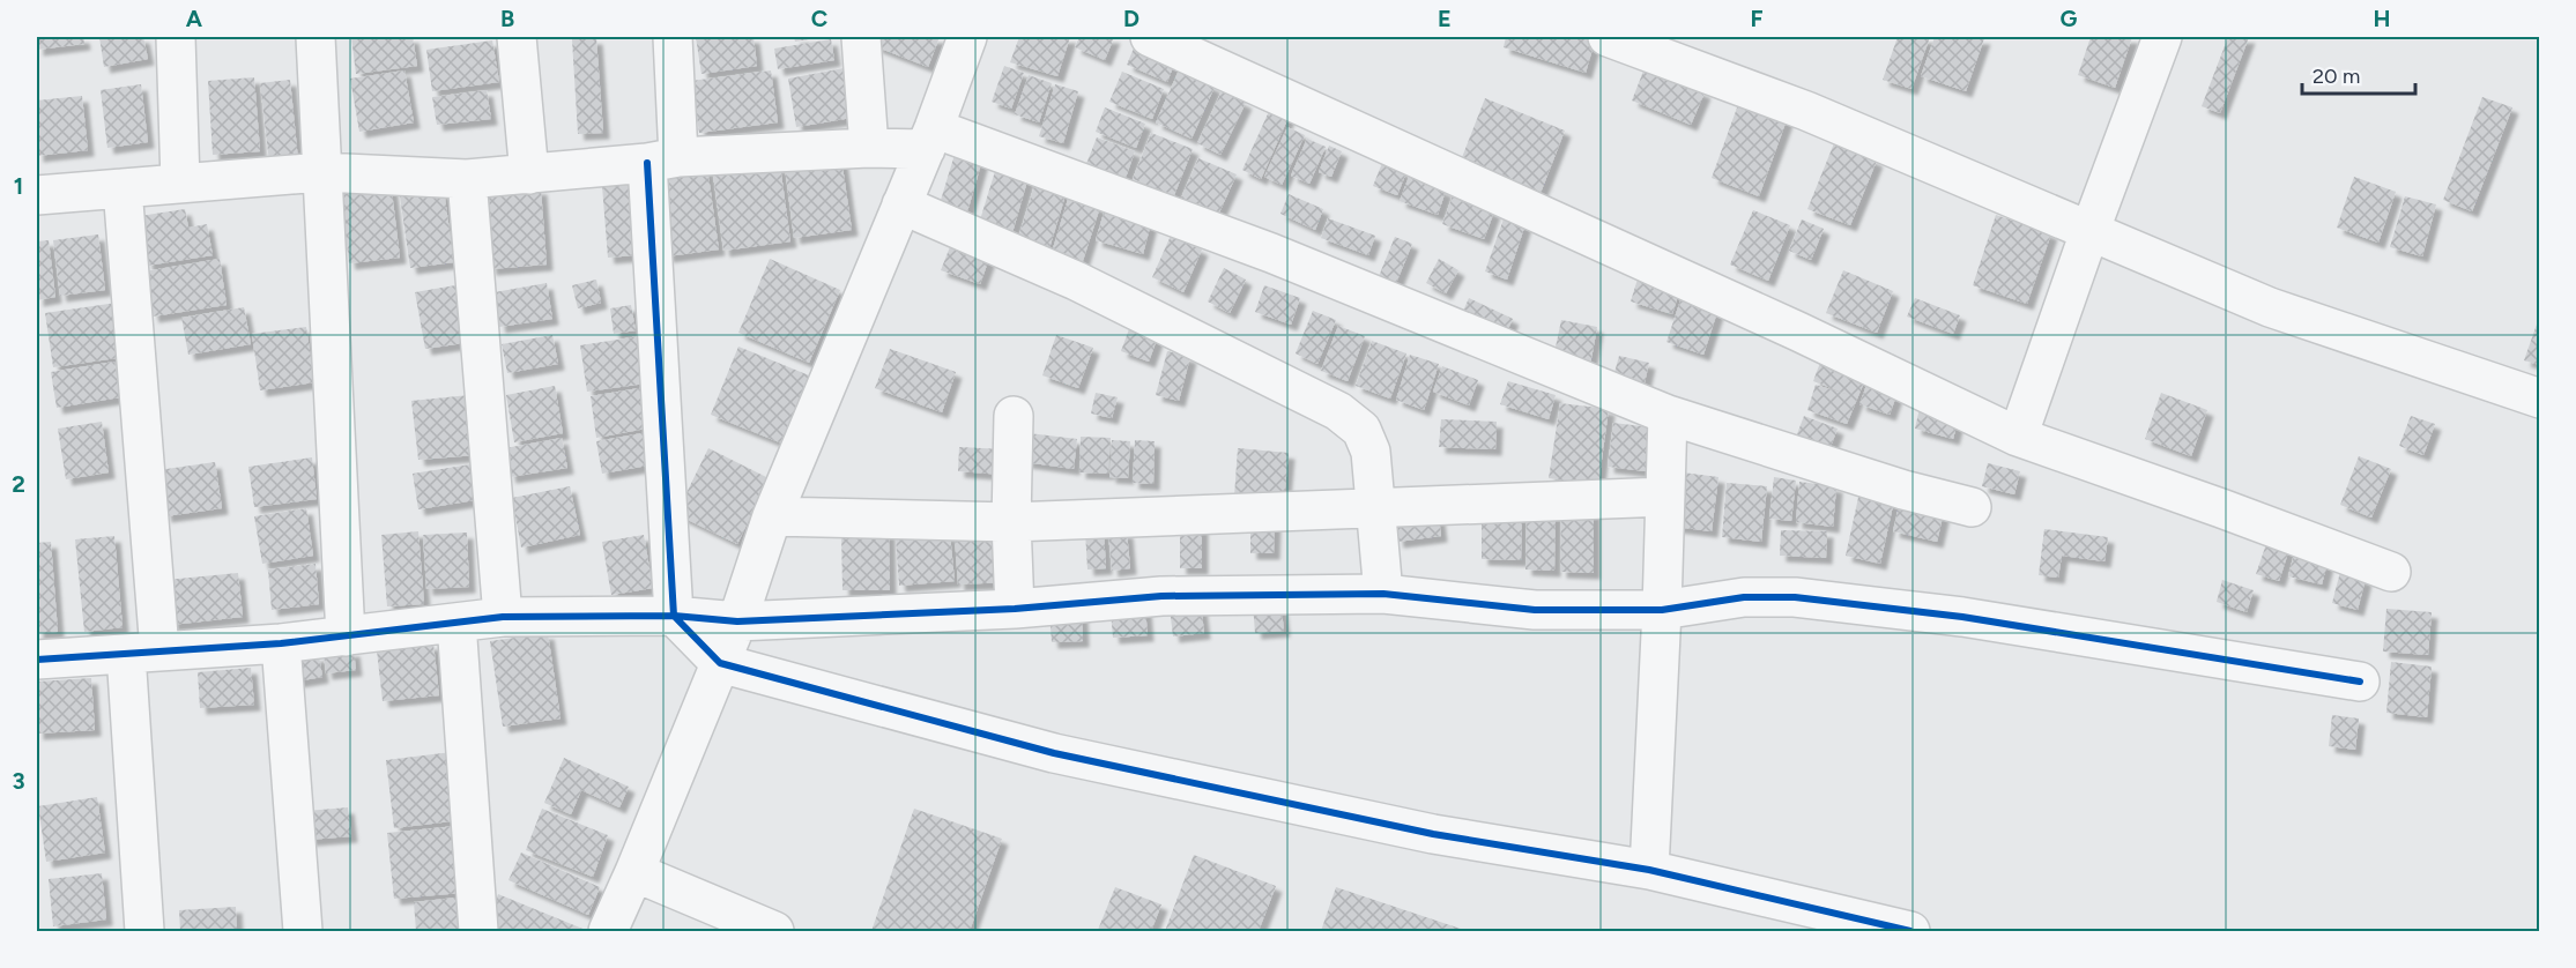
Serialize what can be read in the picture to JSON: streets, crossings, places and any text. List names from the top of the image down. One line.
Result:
{"scale_bar":"20 m","grid":{"columns":["A","B","C","D","E","F","G","H"],"rows":["1","2","3"]}}
